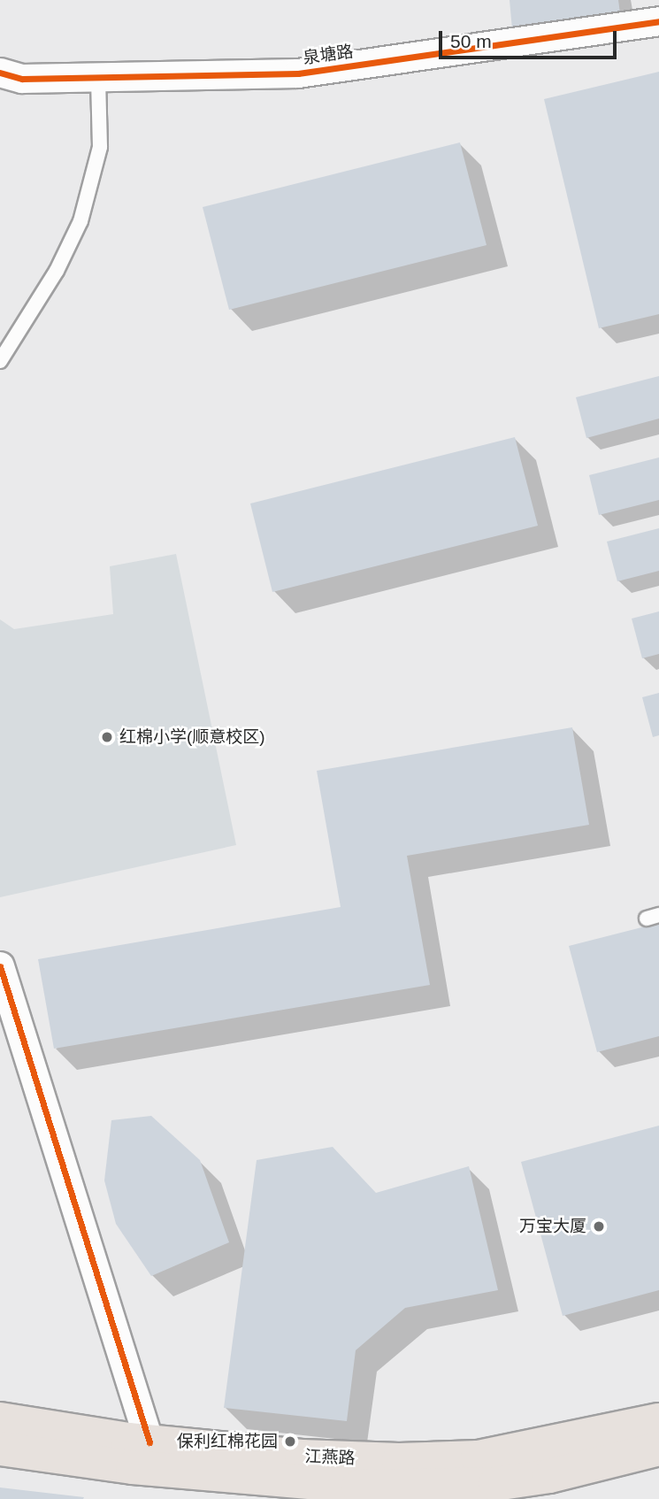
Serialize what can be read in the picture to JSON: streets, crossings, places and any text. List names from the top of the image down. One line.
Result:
{"streets":{"main road":["江燕路"],"street":["泉塘路"]},"places":["红棉小学(顺意校区)","万宝大厦","保利红棉花园"],"scale_bar":"50 m"}
